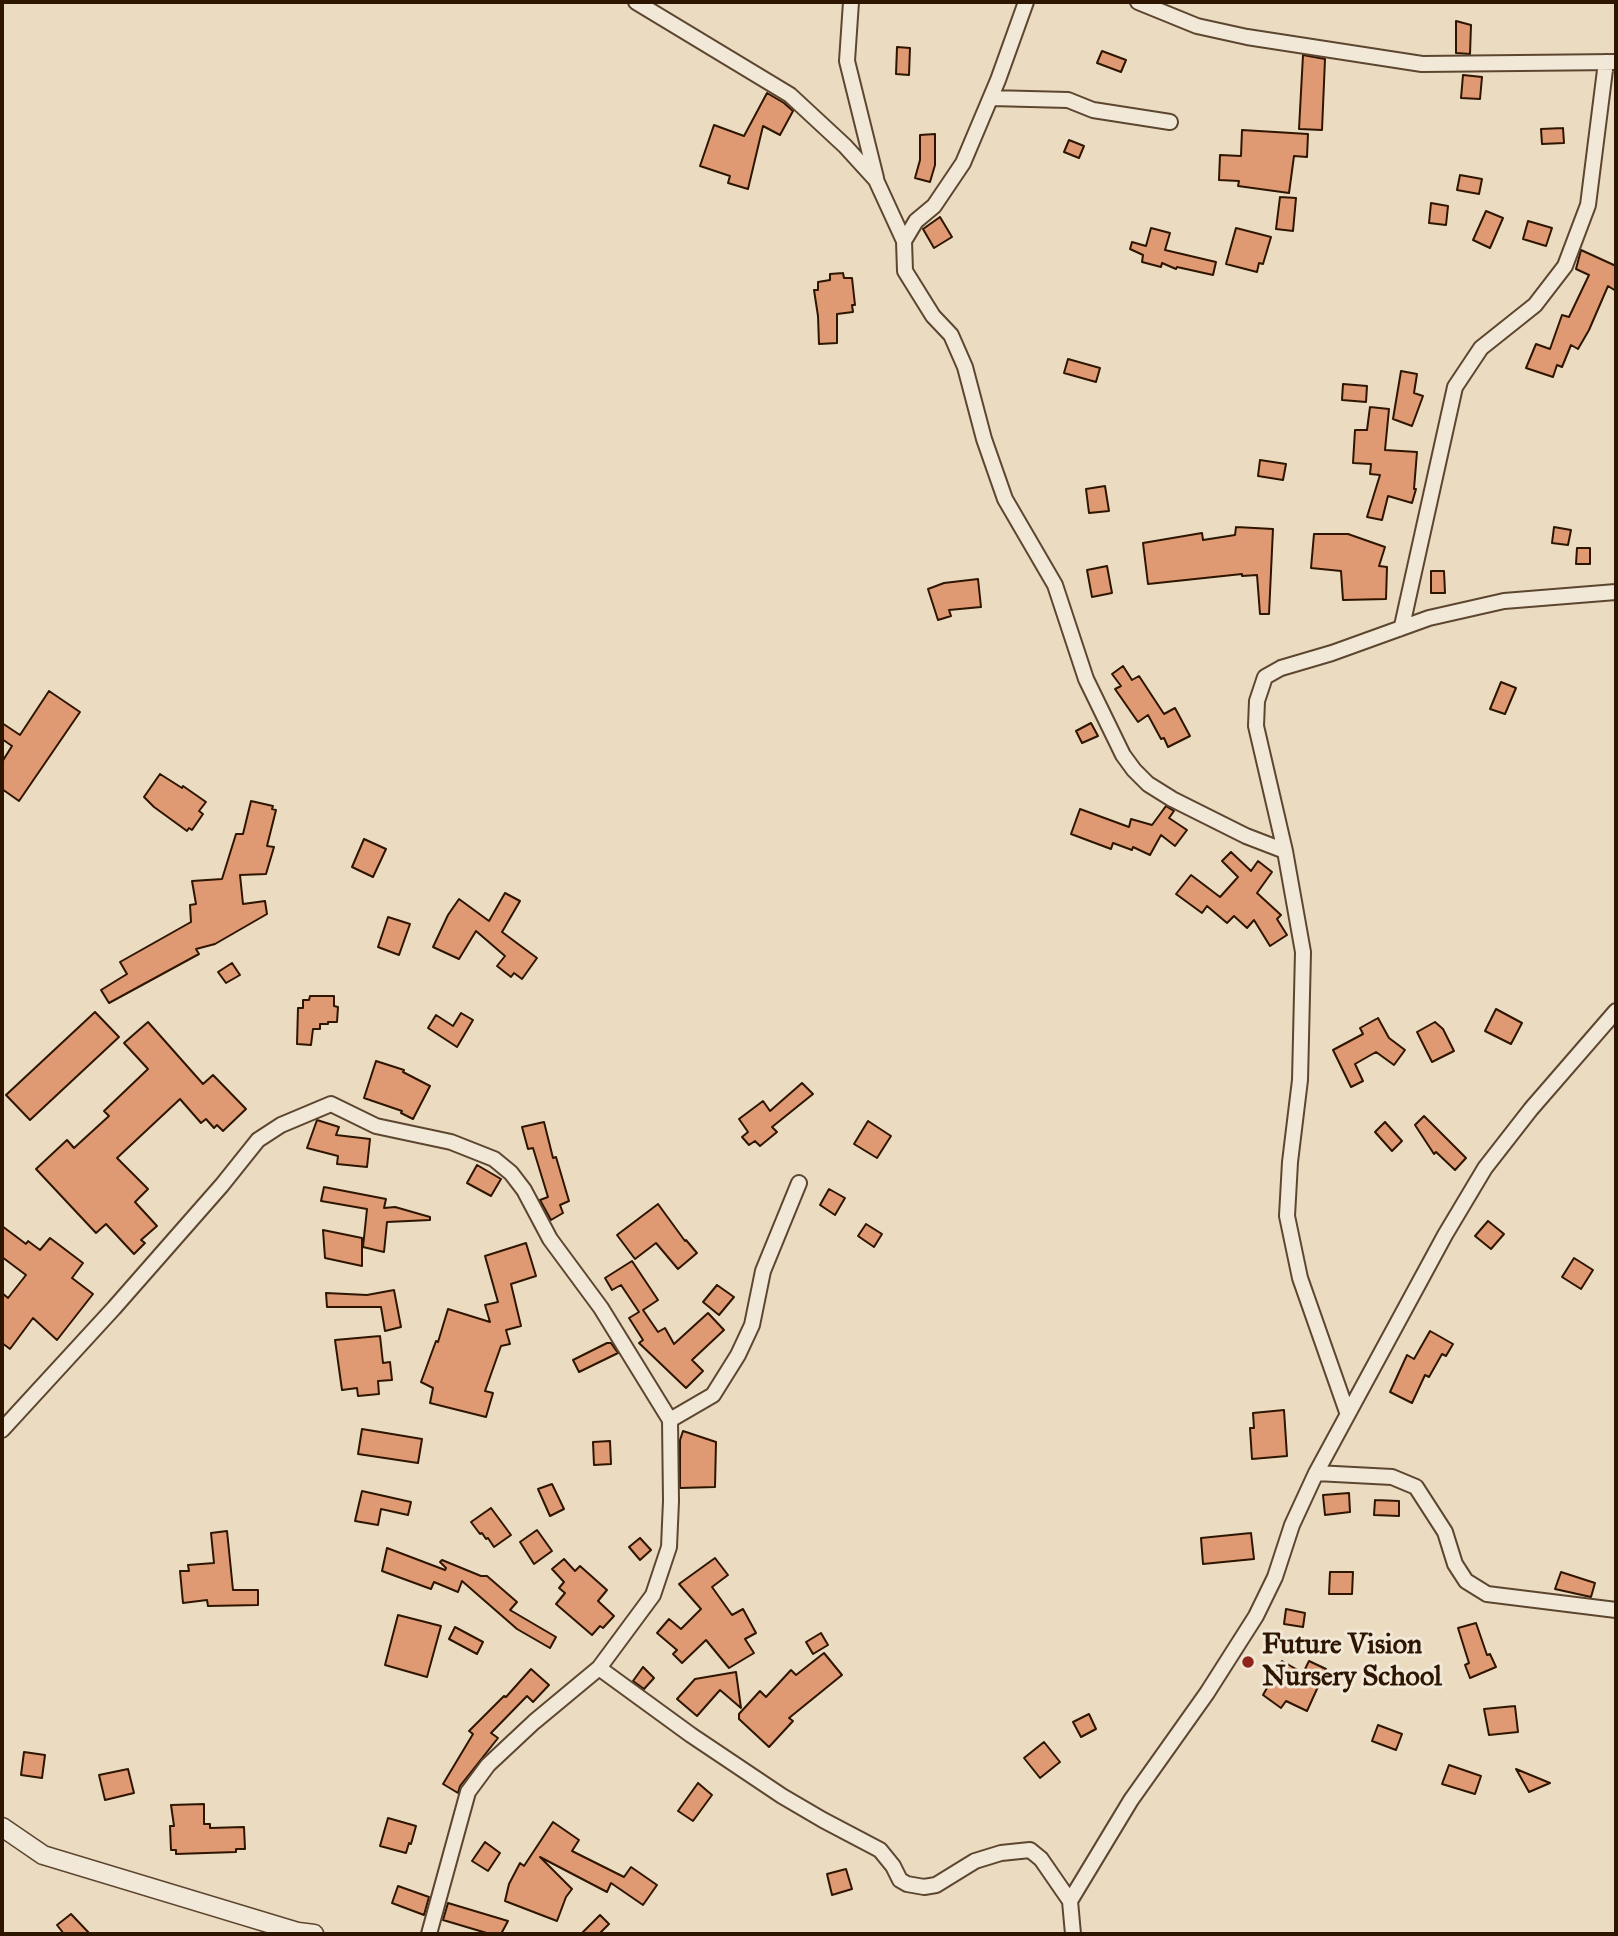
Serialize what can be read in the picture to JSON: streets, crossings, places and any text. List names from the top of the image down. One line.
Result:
{"places":["Future Vision Nursery School"]}
